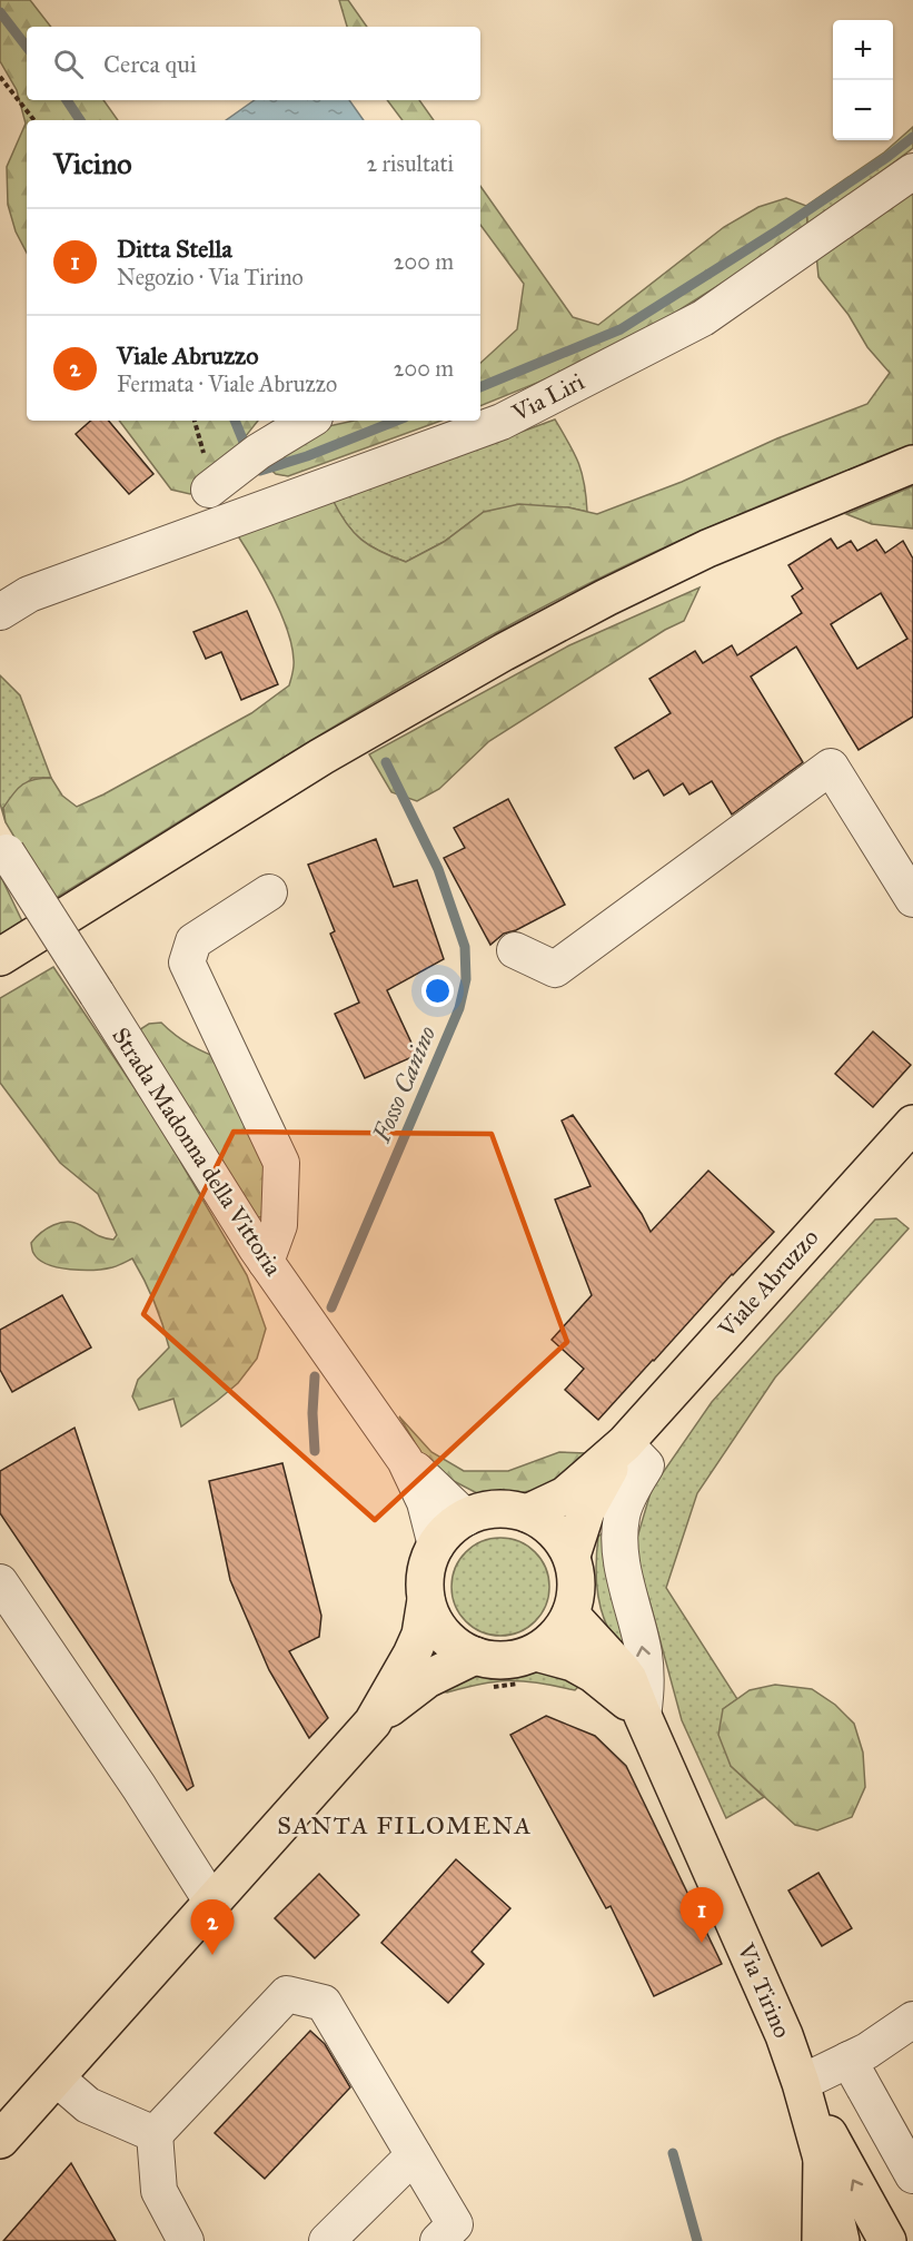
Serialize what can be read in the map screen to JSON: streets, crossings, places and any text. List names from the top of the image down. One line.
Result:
{"streets":{"main road":["Viale Abruzzo","Via Tirino"],"street":["Via Liri","Strada Madonna della Vittoria"]},"crossings":[["Strada Madonna della Vittoria","Viale Abruzzo"],["Strada Madonna della Vittoria","Via Tirino"],["Viale Abruzzo","Via Tirino"]],"districts":["SANTA FILOMENA"],"water":["Fosso Canino"],"page":{"map_buttons":["+","−"],"search":"Cerca qui","heading":["Vicino","2 risultati"],"list":[{"mark":"1","name":"Ditta Stella","note":"Negozio · Via Tirino","value":"200 m"},{"mark":"2","name":"Viale Abruzzo","note":"Fermata · Viale Abruzzo","value":"200 m"}],"pins":["1","2"]}}
